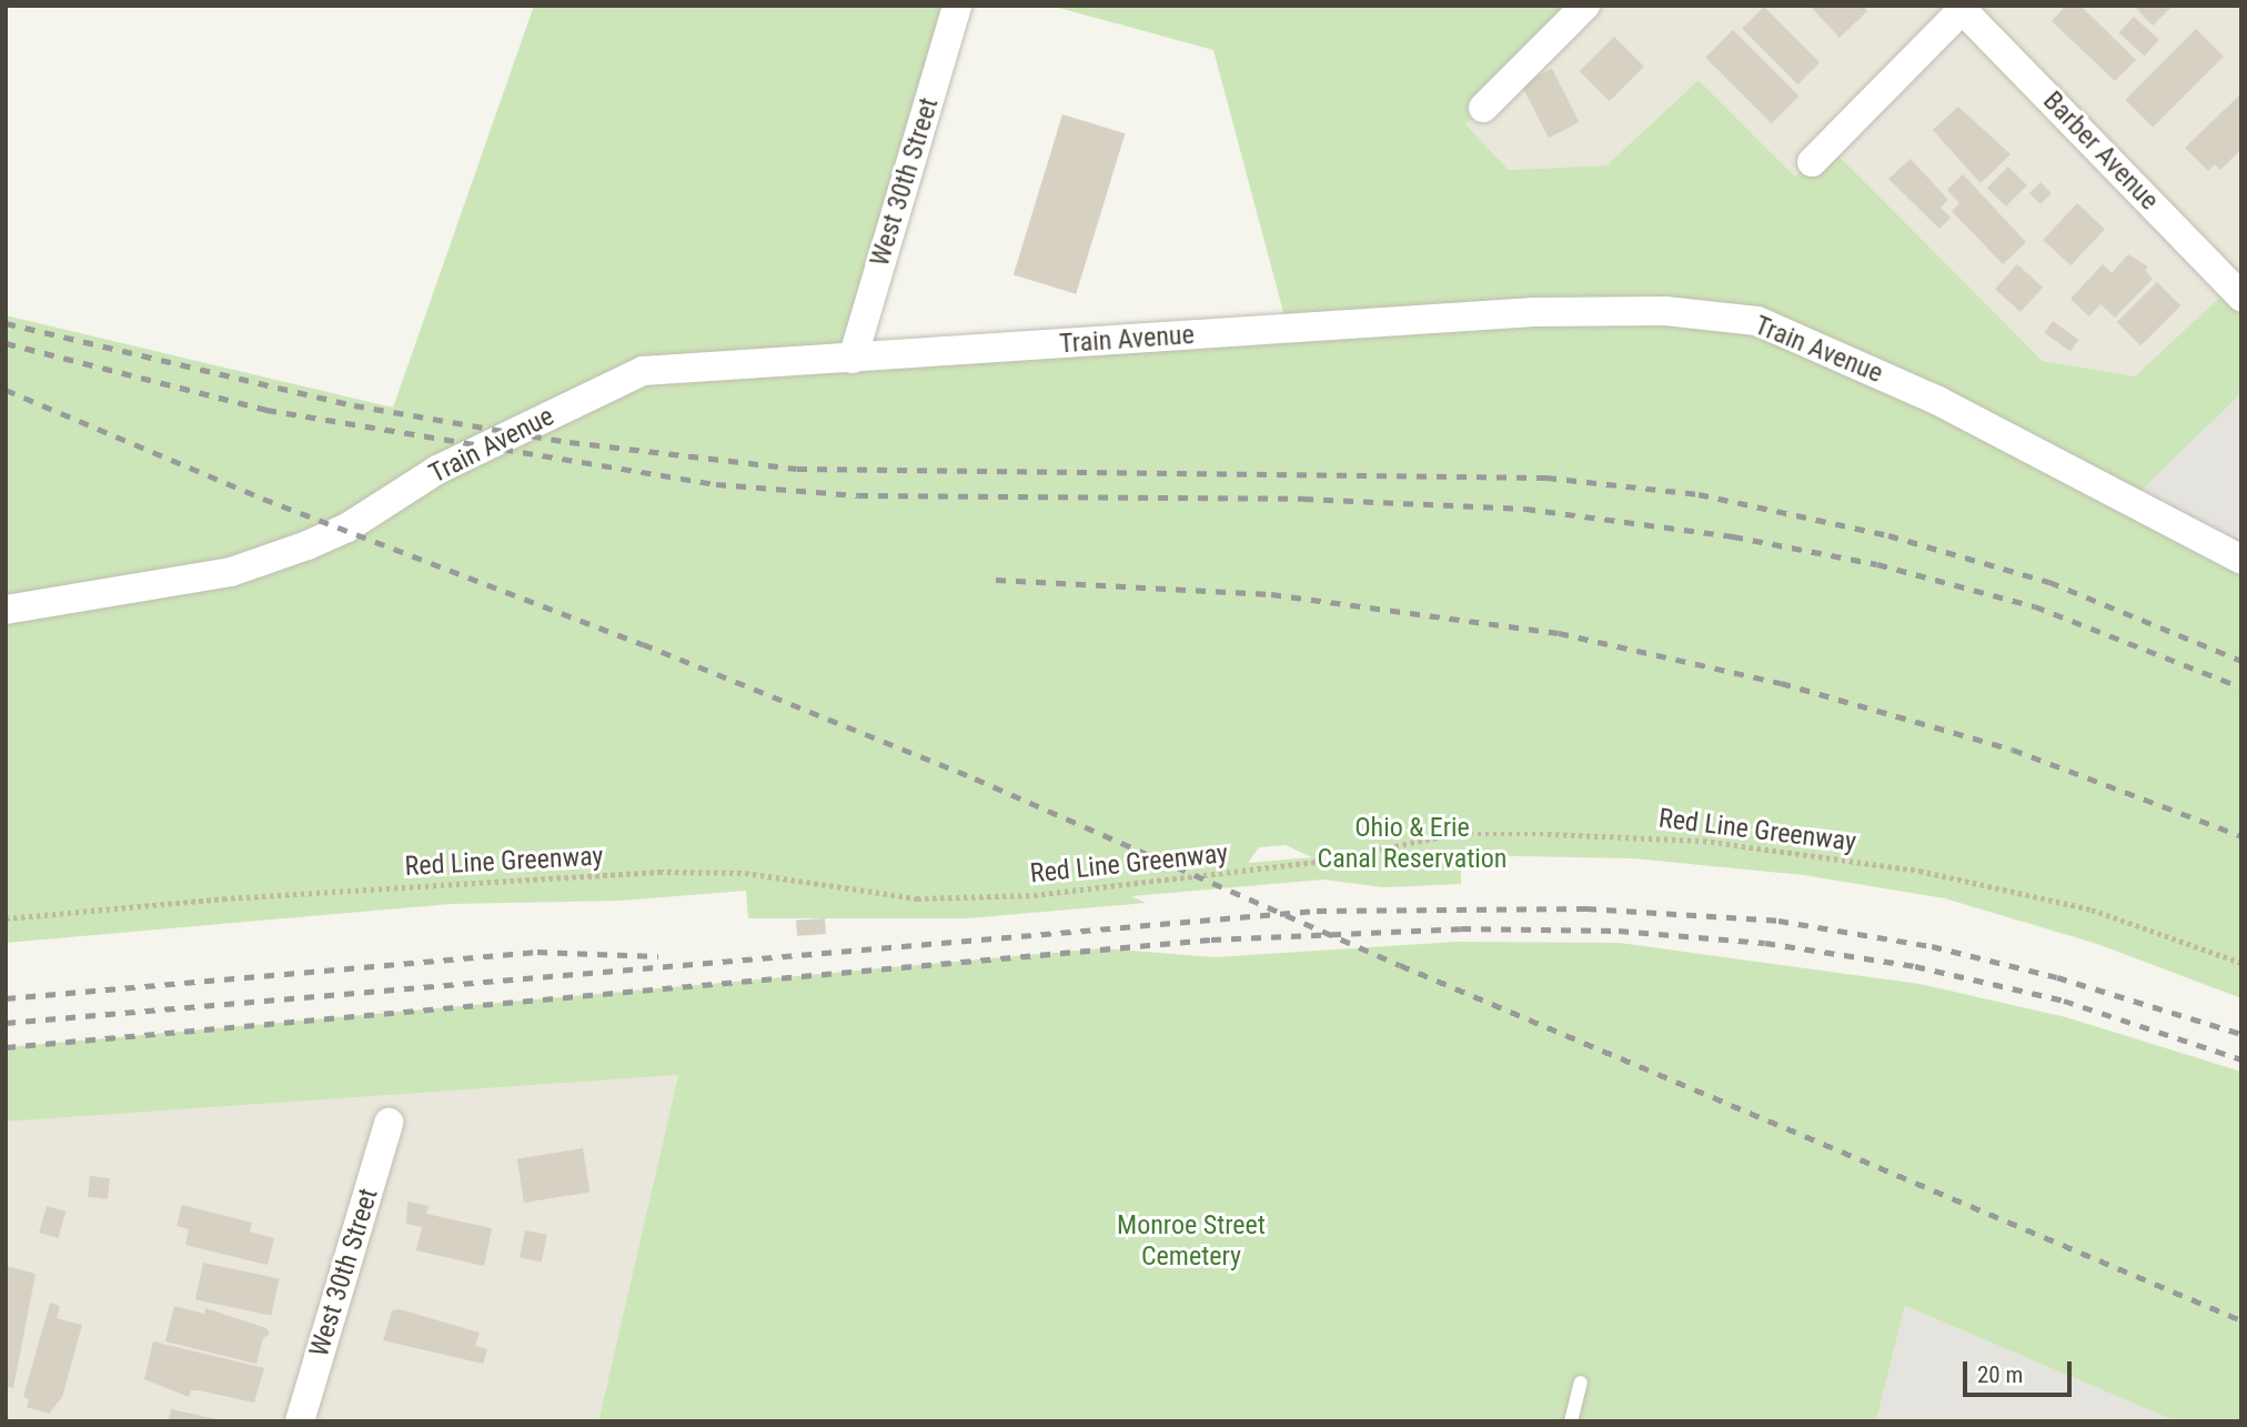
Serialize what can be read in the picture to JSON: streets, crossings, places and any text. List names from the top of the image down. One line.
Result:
{"streets":{"street":["Barber Avenue","West 30th Street","Train Avenue"],"path":["Red Line Greenway"]},"crossings":[["West 30th Street","Train Avenue"]],"parks":["Ohio & Erie Canal Reservation","Monroe Street Cemetery"],"scale_bar":"20 m"}
